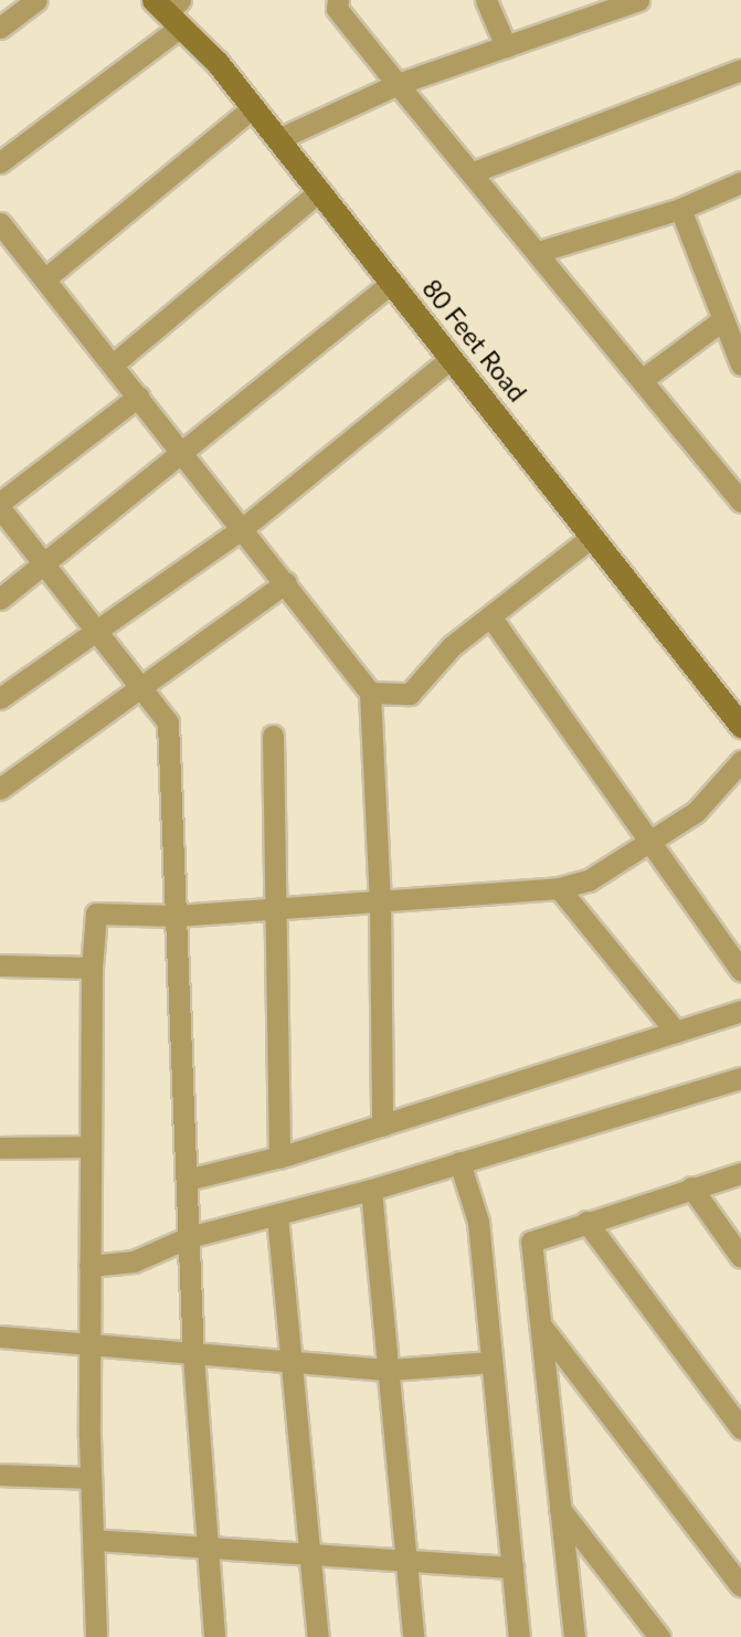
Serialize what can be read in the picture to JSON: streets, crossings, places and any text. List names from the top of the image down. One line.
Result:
{"streets":{"main road":["80 Feet Road"]}}
